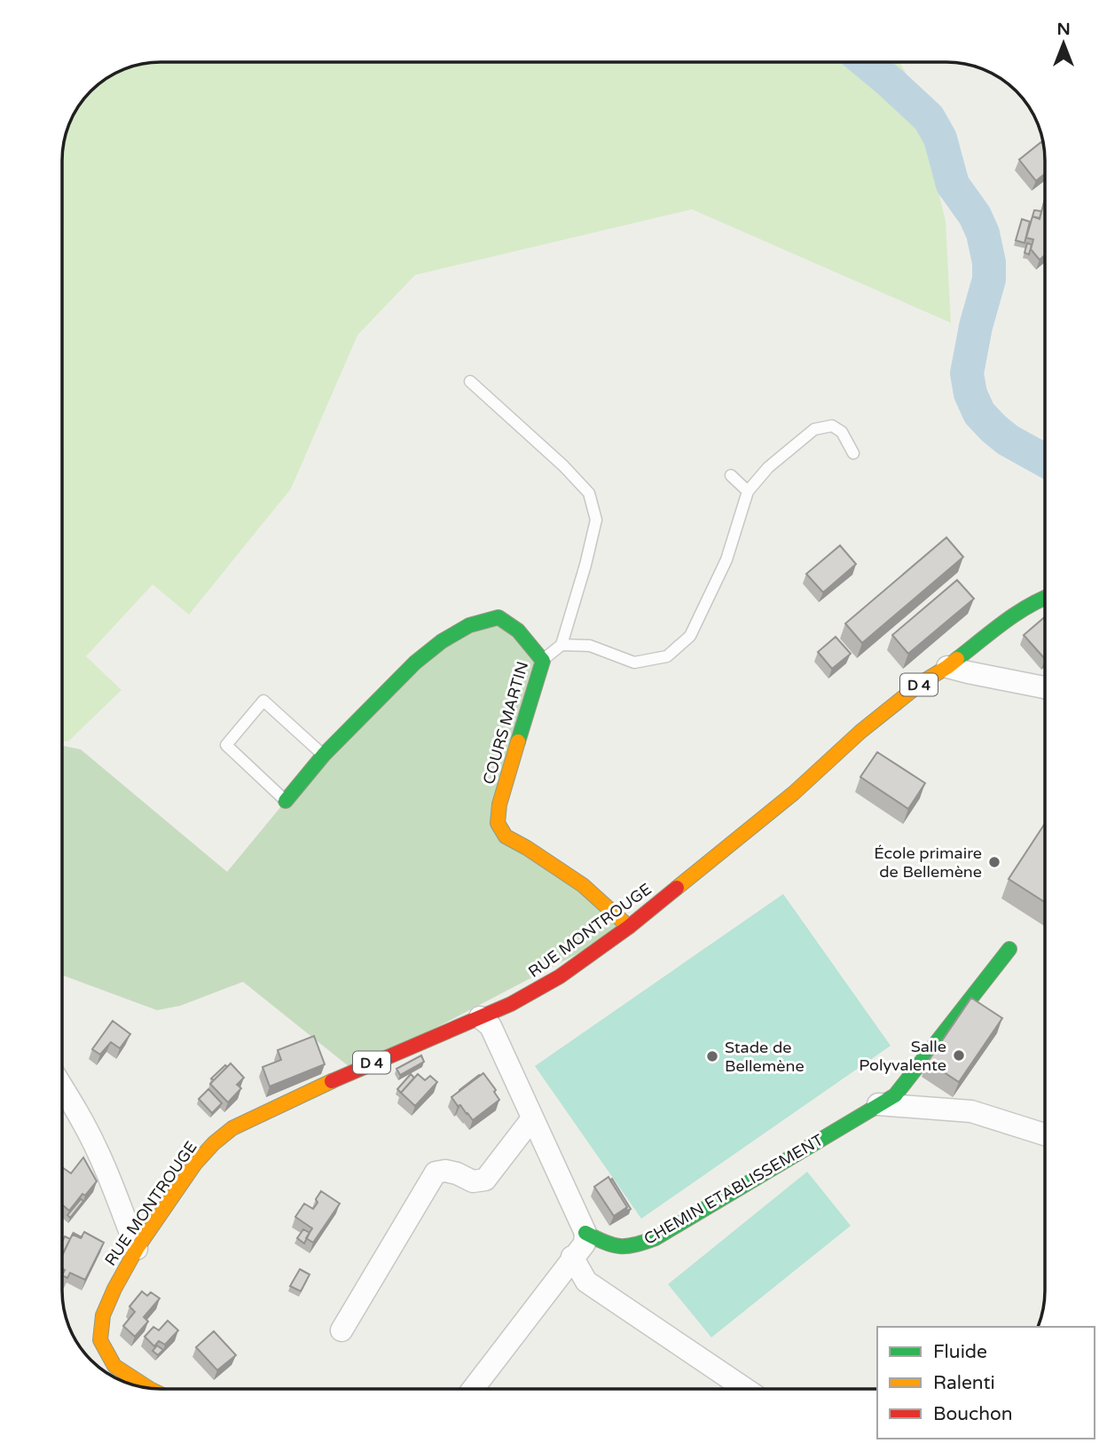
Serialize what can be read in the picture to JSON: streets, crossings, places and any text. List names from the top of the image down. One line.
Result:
{"streets":{"main road":["D 4","COURS MARTIN","RUE MONTROUGE","CHEMIN ETABLISSEMENT"]},"crossings":[["COURS MARTIN","RUE MONTROUGE"]],"places":["École primaire de Bellemène","Salle Polyvalente","Stade de Bellemène"],"legend":["Fluide","Ralenti","Bouchon"],"north":"top"}
